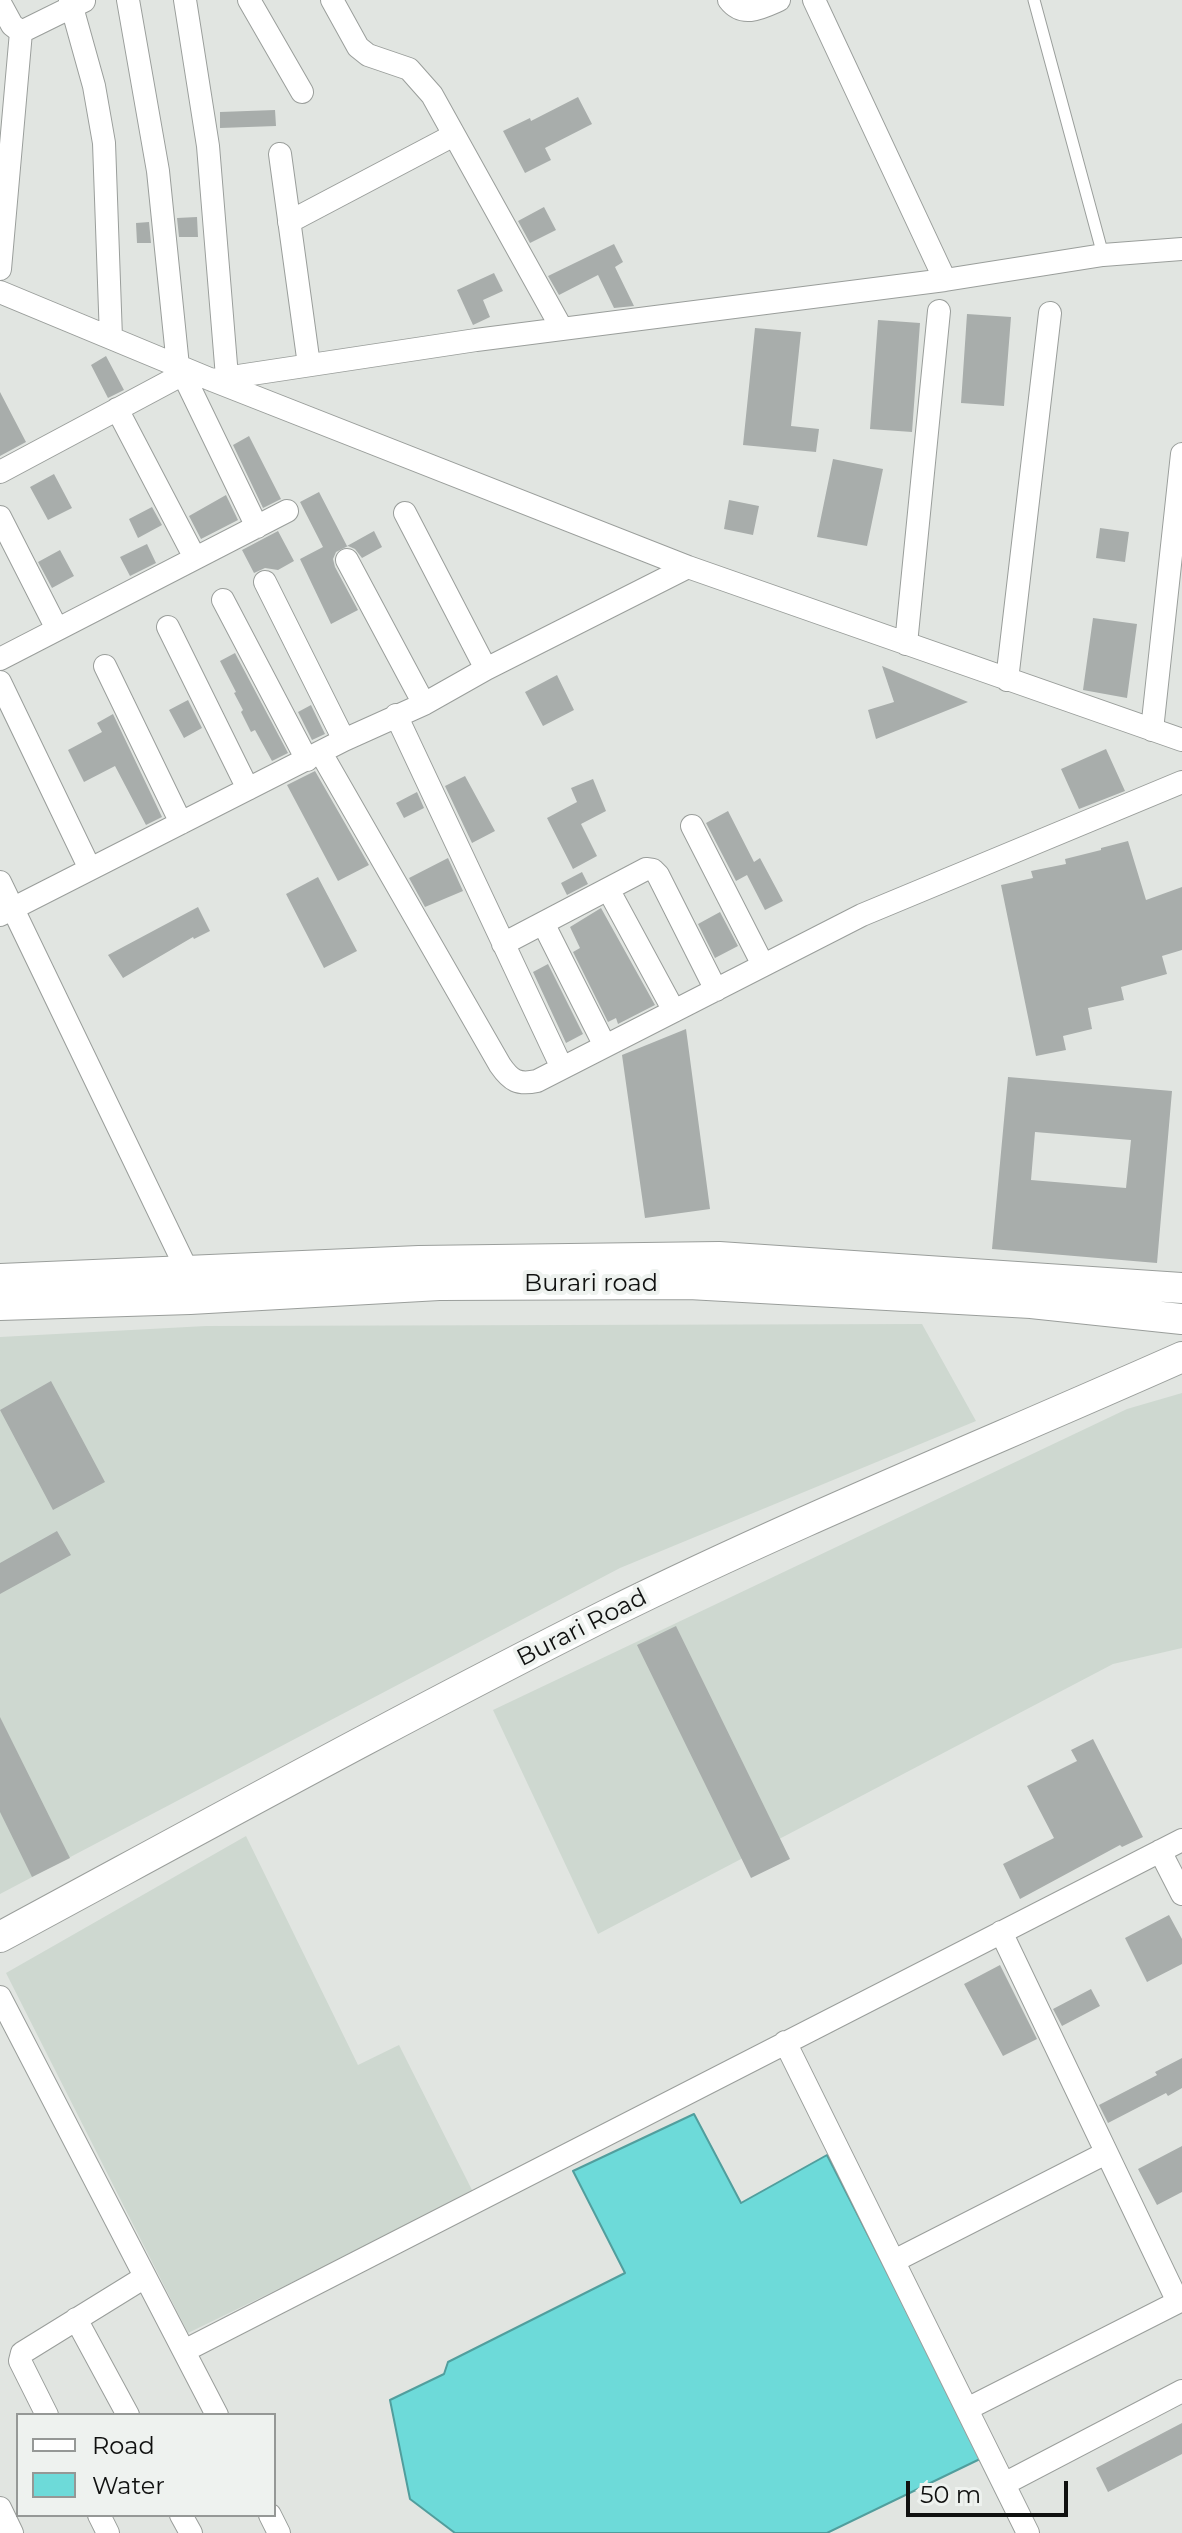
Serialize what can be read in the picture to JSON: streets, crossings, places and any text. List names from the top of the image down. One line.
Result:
{"streets":{"main road":["Burari road","Burari Road"]},"legend":["Road","Water"],"scale_bar":"50 m"}
